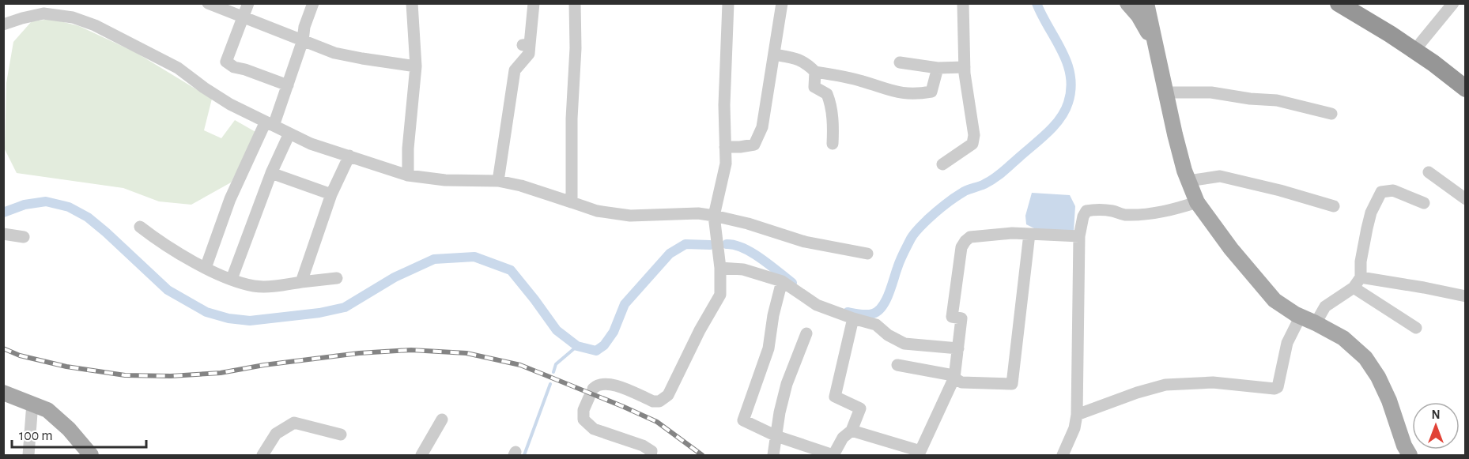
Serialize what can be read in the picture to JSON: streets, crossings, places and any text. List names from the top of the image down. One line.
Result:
{"scale_bar":"100 m","north":"top"}
